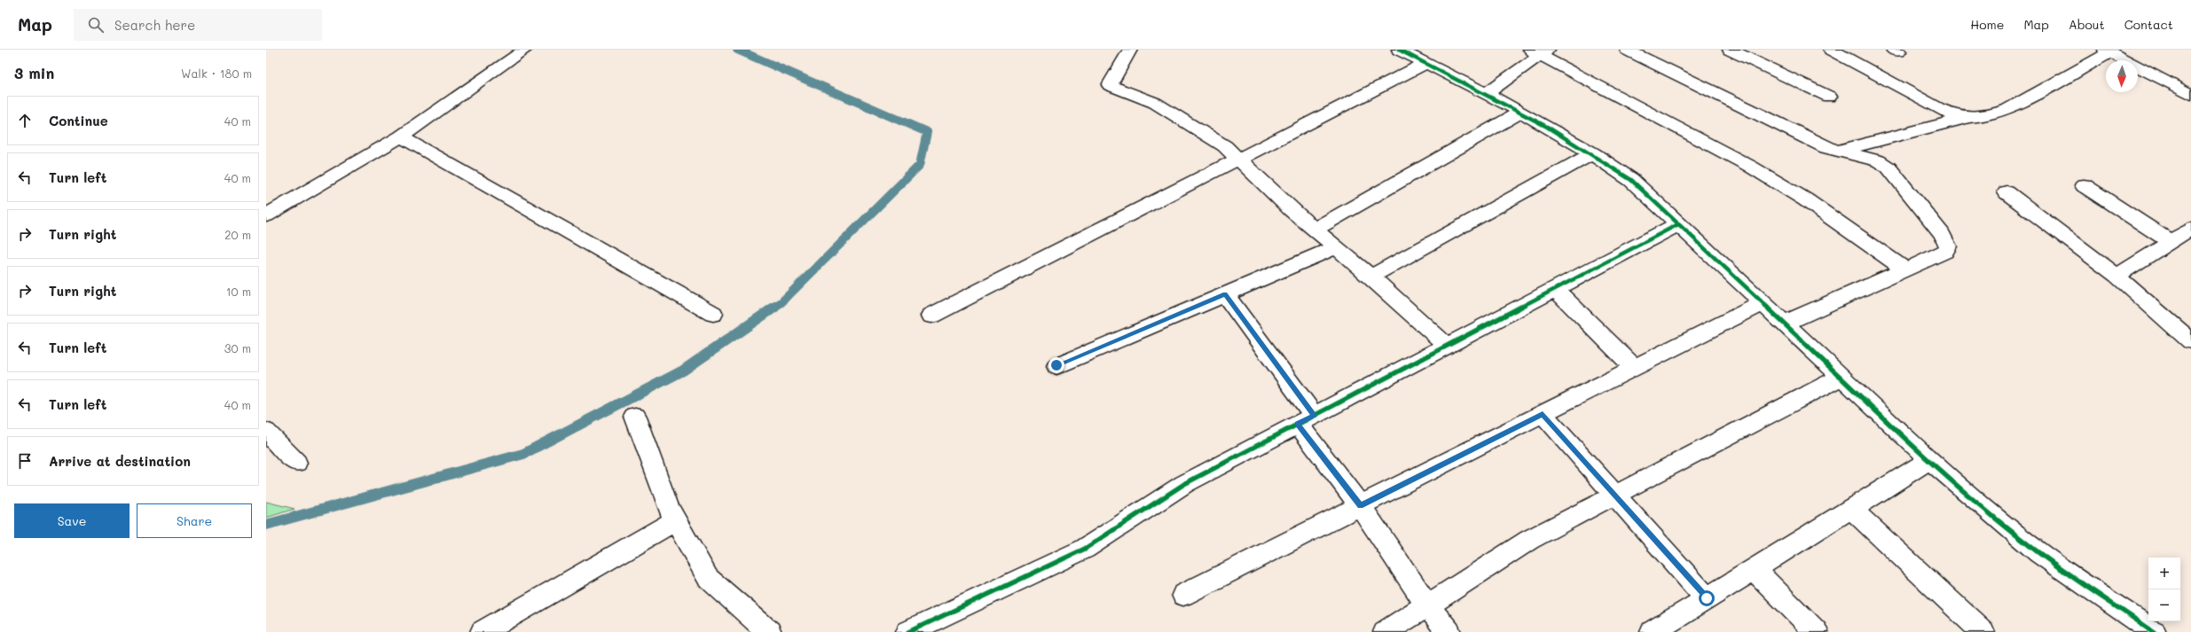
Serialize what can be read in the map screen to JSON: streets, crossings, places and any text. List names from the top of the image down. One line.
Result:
{"north":"bottom","page":{"header":"Map","search":"Search here","nav":["Home","Map","About","Contact"],"heading":["3 min","Walk · 180 m"],"list":[["Continue","40 m"],["Turn left","40 m"],["Turn right","20 m"],["Turn right","10 m"],["Turn left","30 m"],["Turn left","40 m"],"Arrive at destination"],"buttons":["Save","Share"],"map_buttons":["+","−"]}}
